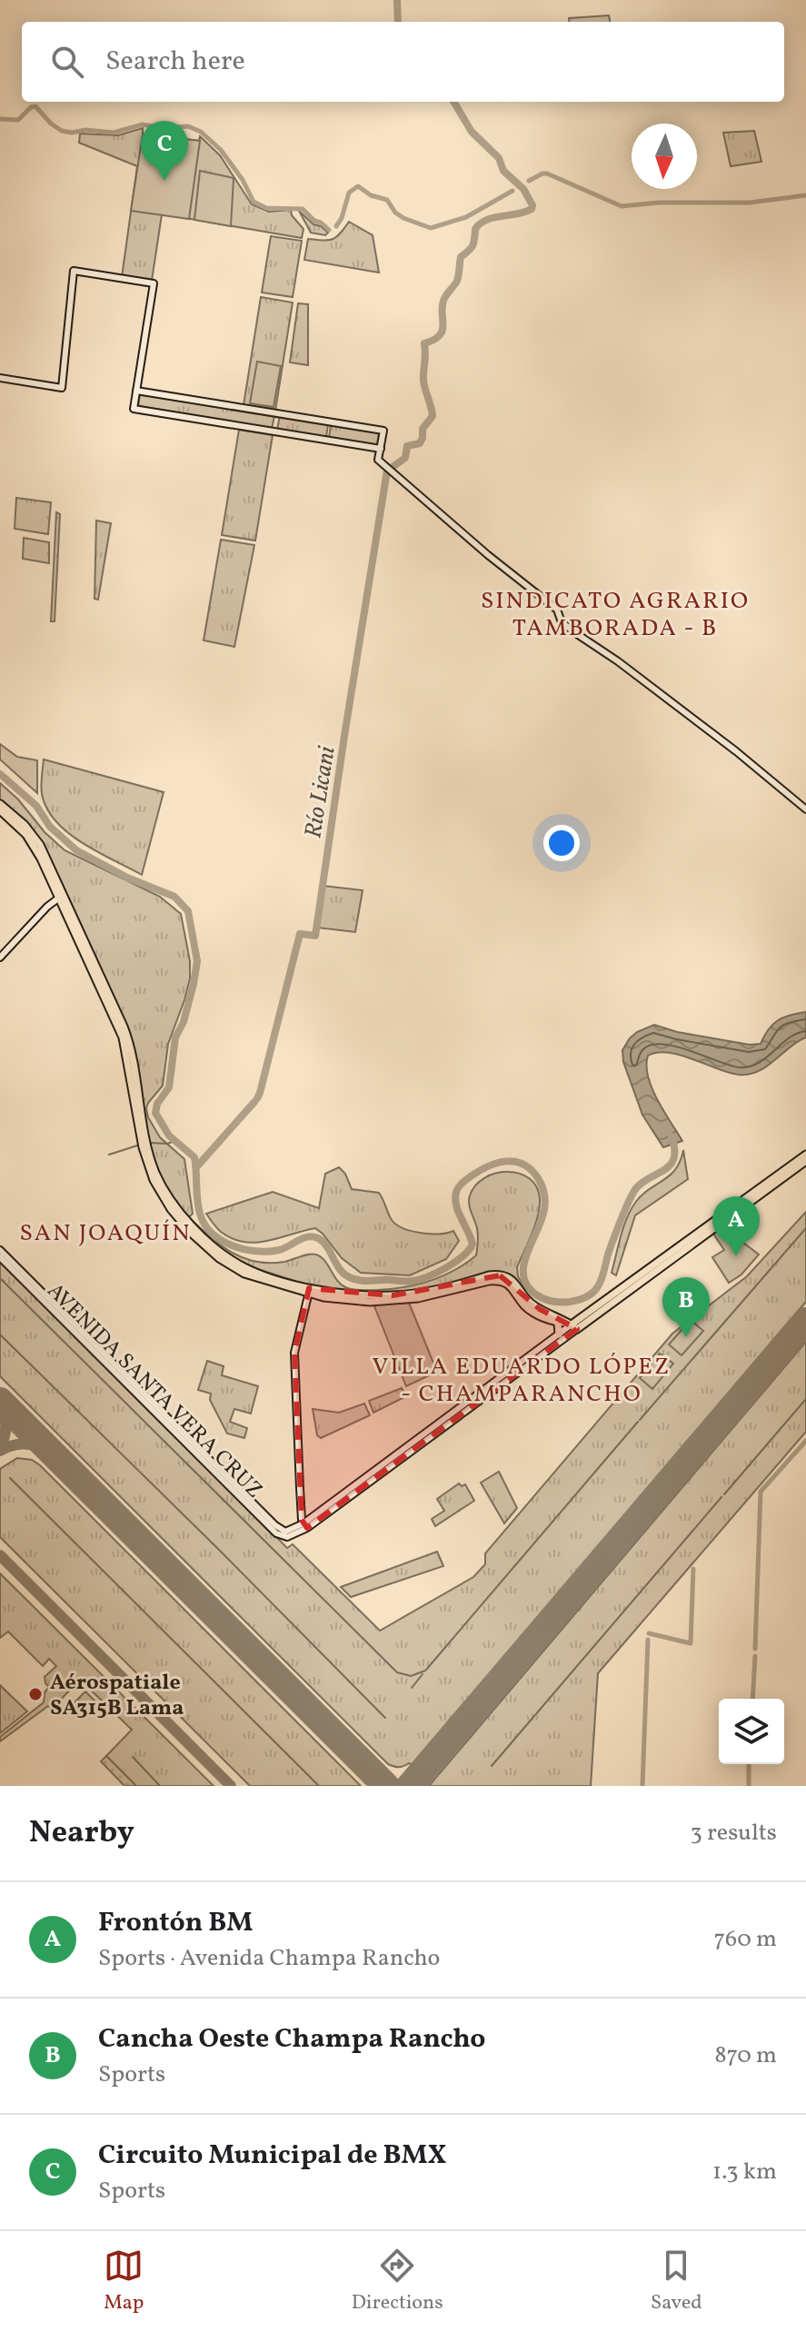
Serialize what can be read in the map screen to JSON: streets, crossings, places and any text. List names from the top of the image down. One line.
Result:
{"streets":{"main road":["AVENIDA SANTA VERA CRUZ"]},"districts":["SINDICATO AGRARIO TAMBORADA - B","SAN JOAQUÍN","VILLA EDUARDO LÓPEZ - CHAMPARANCHO"],"water":["Río Licani"],"places":["Aérospatiale SA315B Lama"],"north":"bottom","page":{"search":"Search here","pins":["C","A","B"],"heading":["Nearby","3 results"],"list":[{"mark":"A","name":"Frontón BM","note":"Sports · Avenida Champa Rancho","value":"760 m"},{"mark":"B","name":"Cancha Oeste Champa Rancho","note":"Sports","value":"870 m"},{"mark":"C","name":"Circuito Municipal de BMX","note":"Sports","value":"1.3 km"}],"nav":["Map","Directions","Saved"]}}
